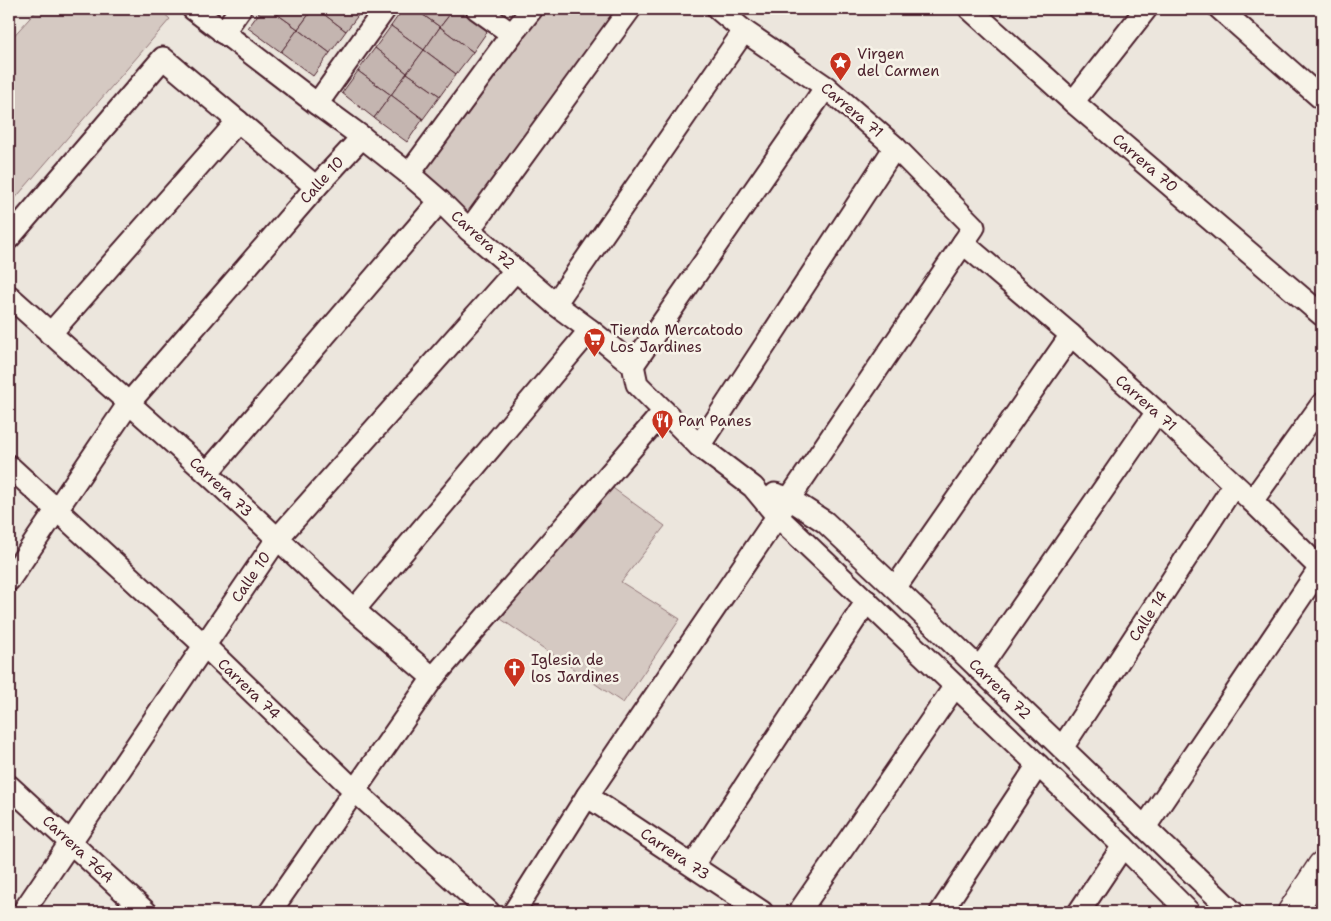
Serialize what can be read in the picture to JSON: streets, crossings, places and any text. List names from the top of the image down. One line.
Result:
{"streets":{"street":["Carrera 71","Carrera 70","Calle 10","Carrera 72","Carrera 73","Calle 14","Carrera 74","Carrera 76A"]},"crossings":[["Carrera 71","Calle 14"],["Calle 10","Carrera 72"],["Calle 10","Carrera 73"],["Calle 10","Carrera 74"],["Calle 10","Carrera 76A"],["Carrera 72","Calle 14"]],"places":{"place":["Virgen del Carmen"],"supermarket":["Tienda Mercatodo Los Jardines"],"restaurant":["Pan Panes"],"church":["Iglesia de los Jardines"]}}
